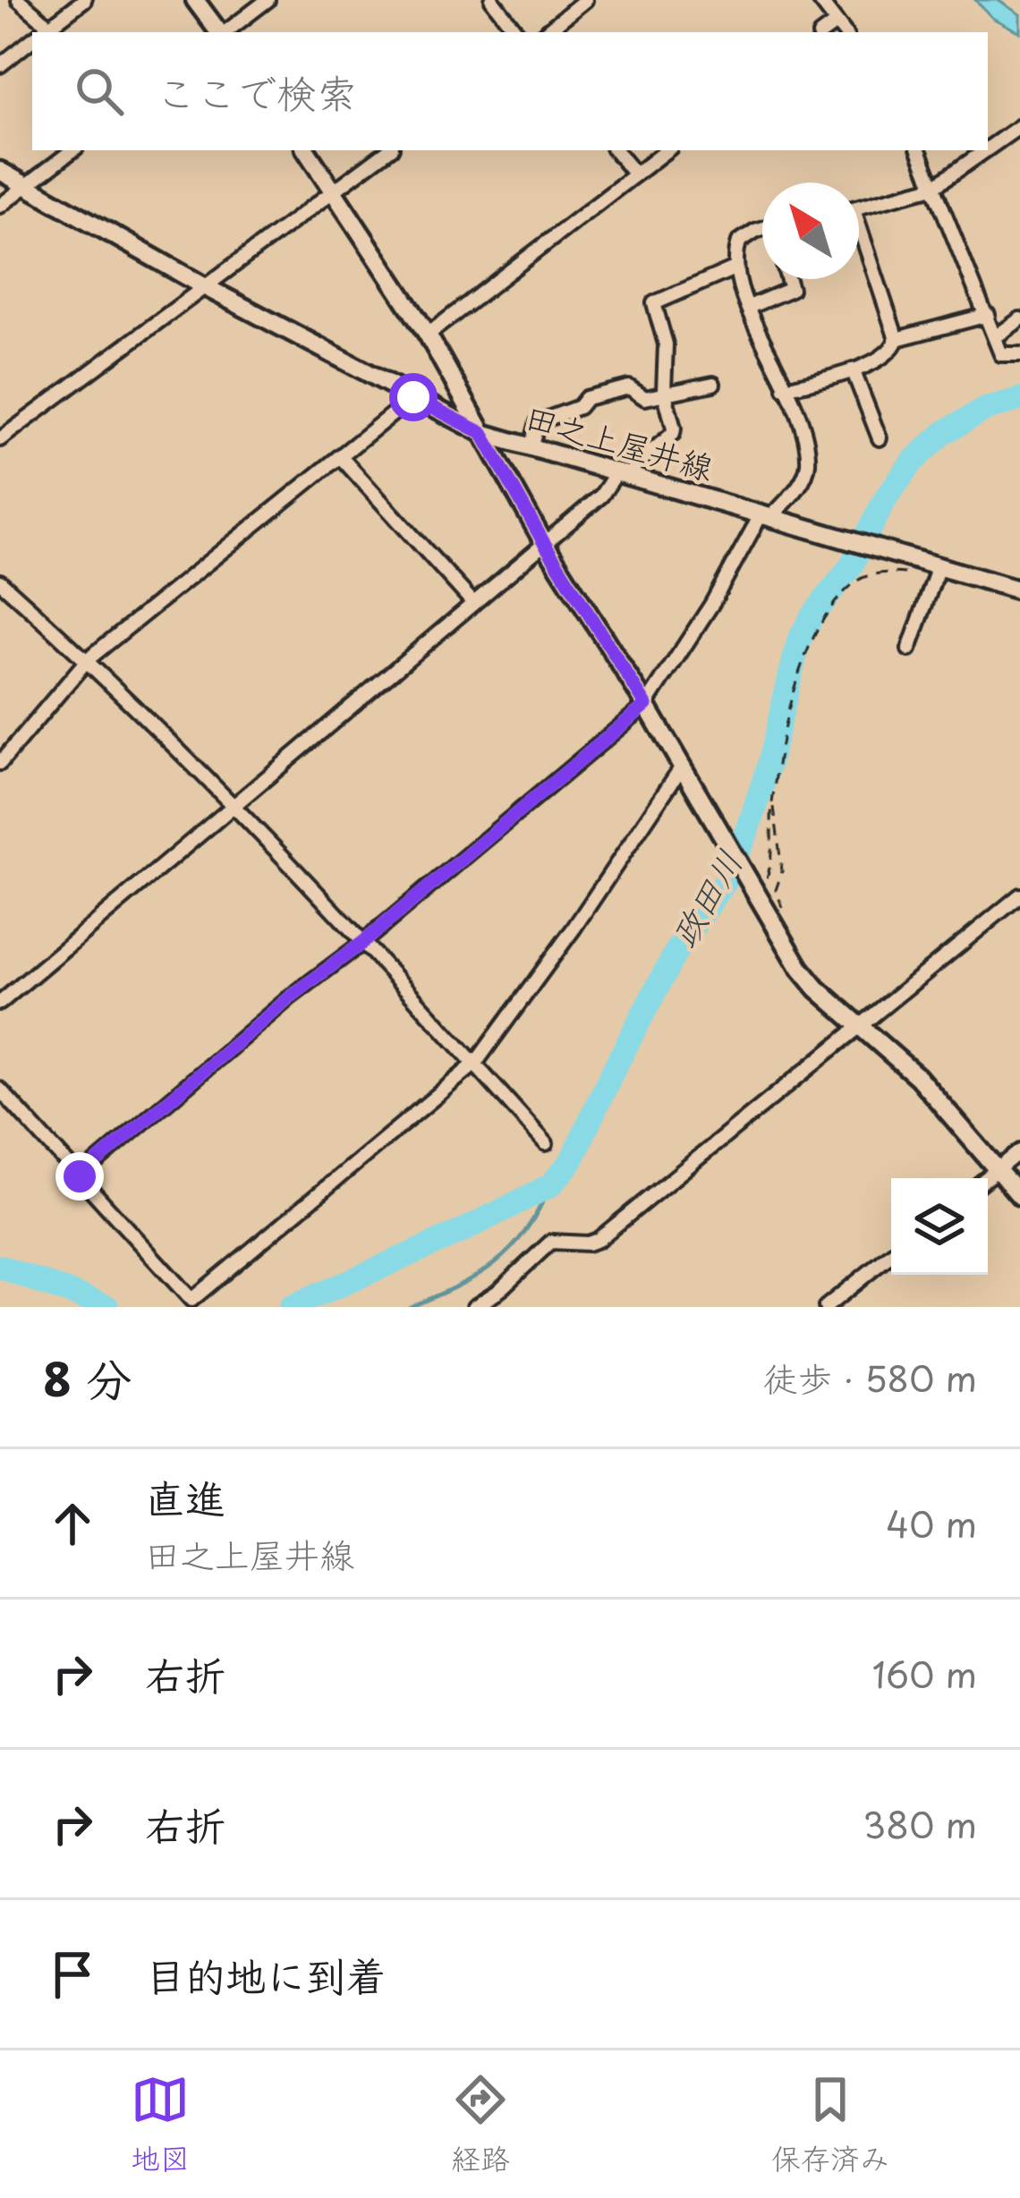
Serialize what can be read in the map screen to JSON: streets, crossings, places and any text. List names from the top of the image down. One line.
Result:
{"streets":{"street":["田之上屋井線"]},"water":["政田川"],"north":"top left","page":{"search":"ここで検索","heading":["8 分","徒歩 · 580 m"],"list":[["直進","田之上屋井線","40 m"],["右折","160 m"],["右折","380 m"],"目的地に到着"],"nav":["地図","経路","保存済み"]}}
